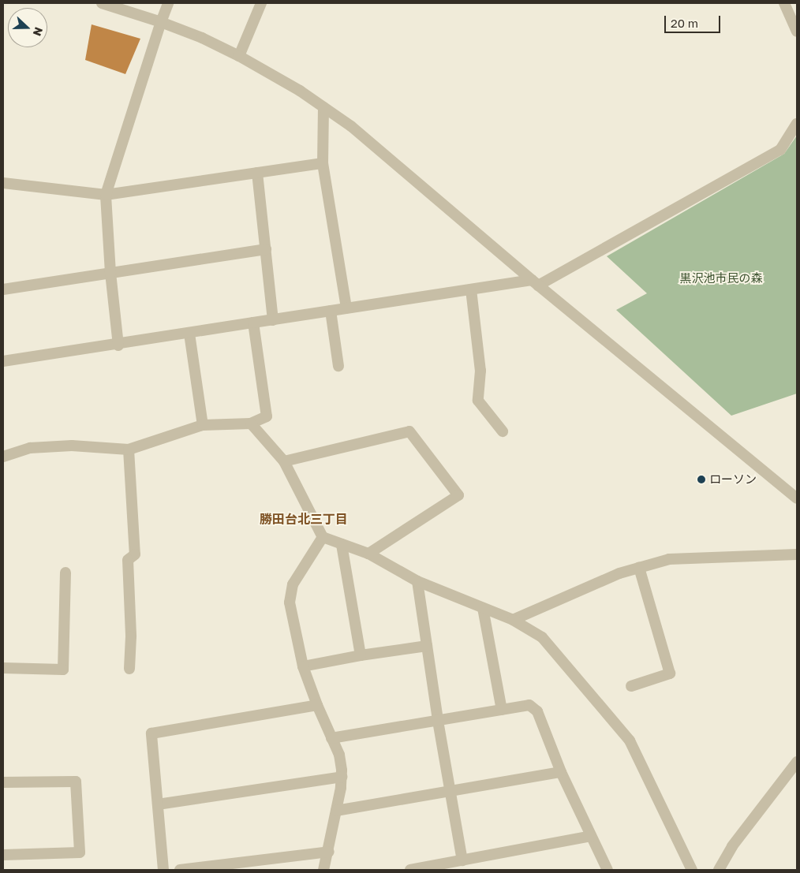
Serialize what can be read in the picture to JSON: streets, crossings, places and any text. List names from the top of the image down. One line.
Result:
{"districts":["勝田台北三丁目"],"parks":["黒沢池市民の森"],"places":["ローソン"],"scale_bar":"20 m","north":"right"}
